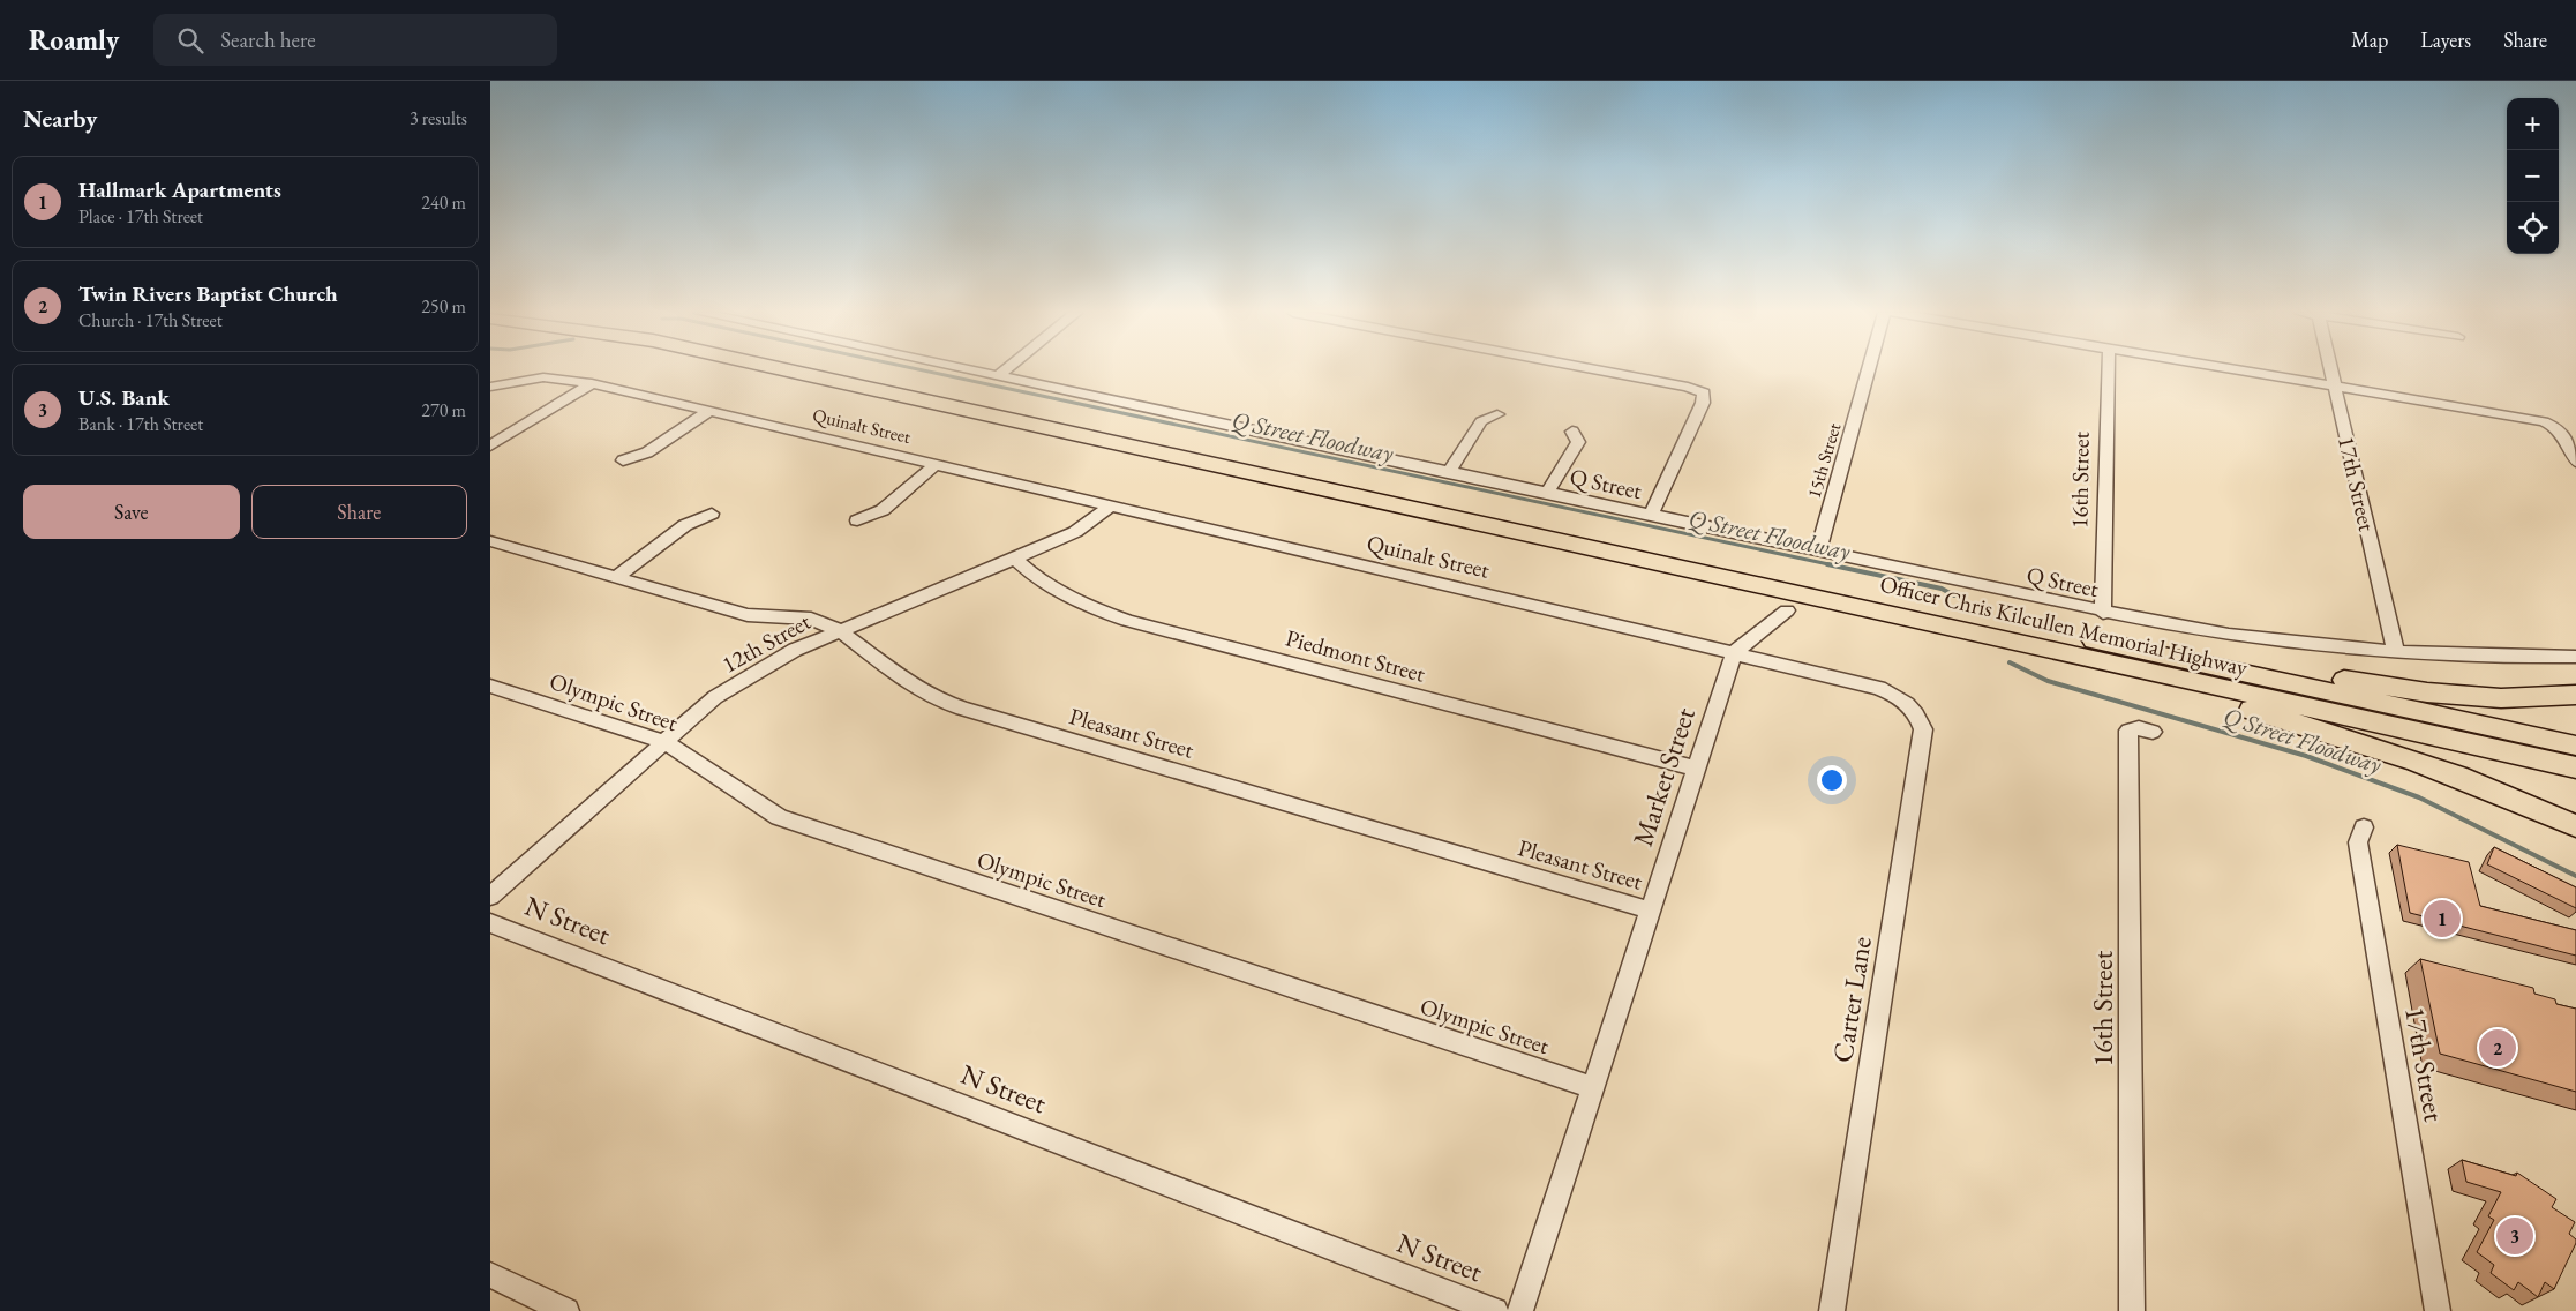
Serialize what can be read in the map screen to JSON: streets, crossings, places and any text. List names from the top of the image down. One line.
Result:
{"streets":{"highway":["Officer Chris Kilcullen Memorial Highway"],"street":["Quinalt Street","15th Street","16th Street","Q Street","17th Street","12th Street","Piedmont Street","Olympic Street","Pleasant Street","Market Street","N Street","Carter Lane"]},"crossings":[["Quinalt Street","12th Street"],["Quinalt Street","Market Street"],["Quinalt Street","Carter Lane"],["15th Street","Q Street"],["16th Street","Q Street"],["Q Street","17th Street"],["12th Street","Piedmont Street"],["12th Street","Olympic Street"],["12th Street","Pleasant Street"],["Piedmont Street","Market Street"],["Olympic Street","Market Street"],["Pleasant Street","Market Street"]],"water":["Q Street Floodway"],"page":{"header":"Roamly","search":"Search here","nav":["Map","Layers","Share"],"heading":["Nearby","3 results"],"map_buttons":["+","−"],"list":[{"mark":"1","name":"Hallmark Apartments","note":"Place · 17th Street","value":"240 m"},{"mark":"2","name":"Twin Rivers Baptist Church","note":"Church · 17th Street","value":"250 m"},{"mark":"3","name":"U.S. Bank","note":"Bank · 17th Street","value":"270 m"}],"buttons":["Save","Share"],"pins":["1","2","3"]}}
